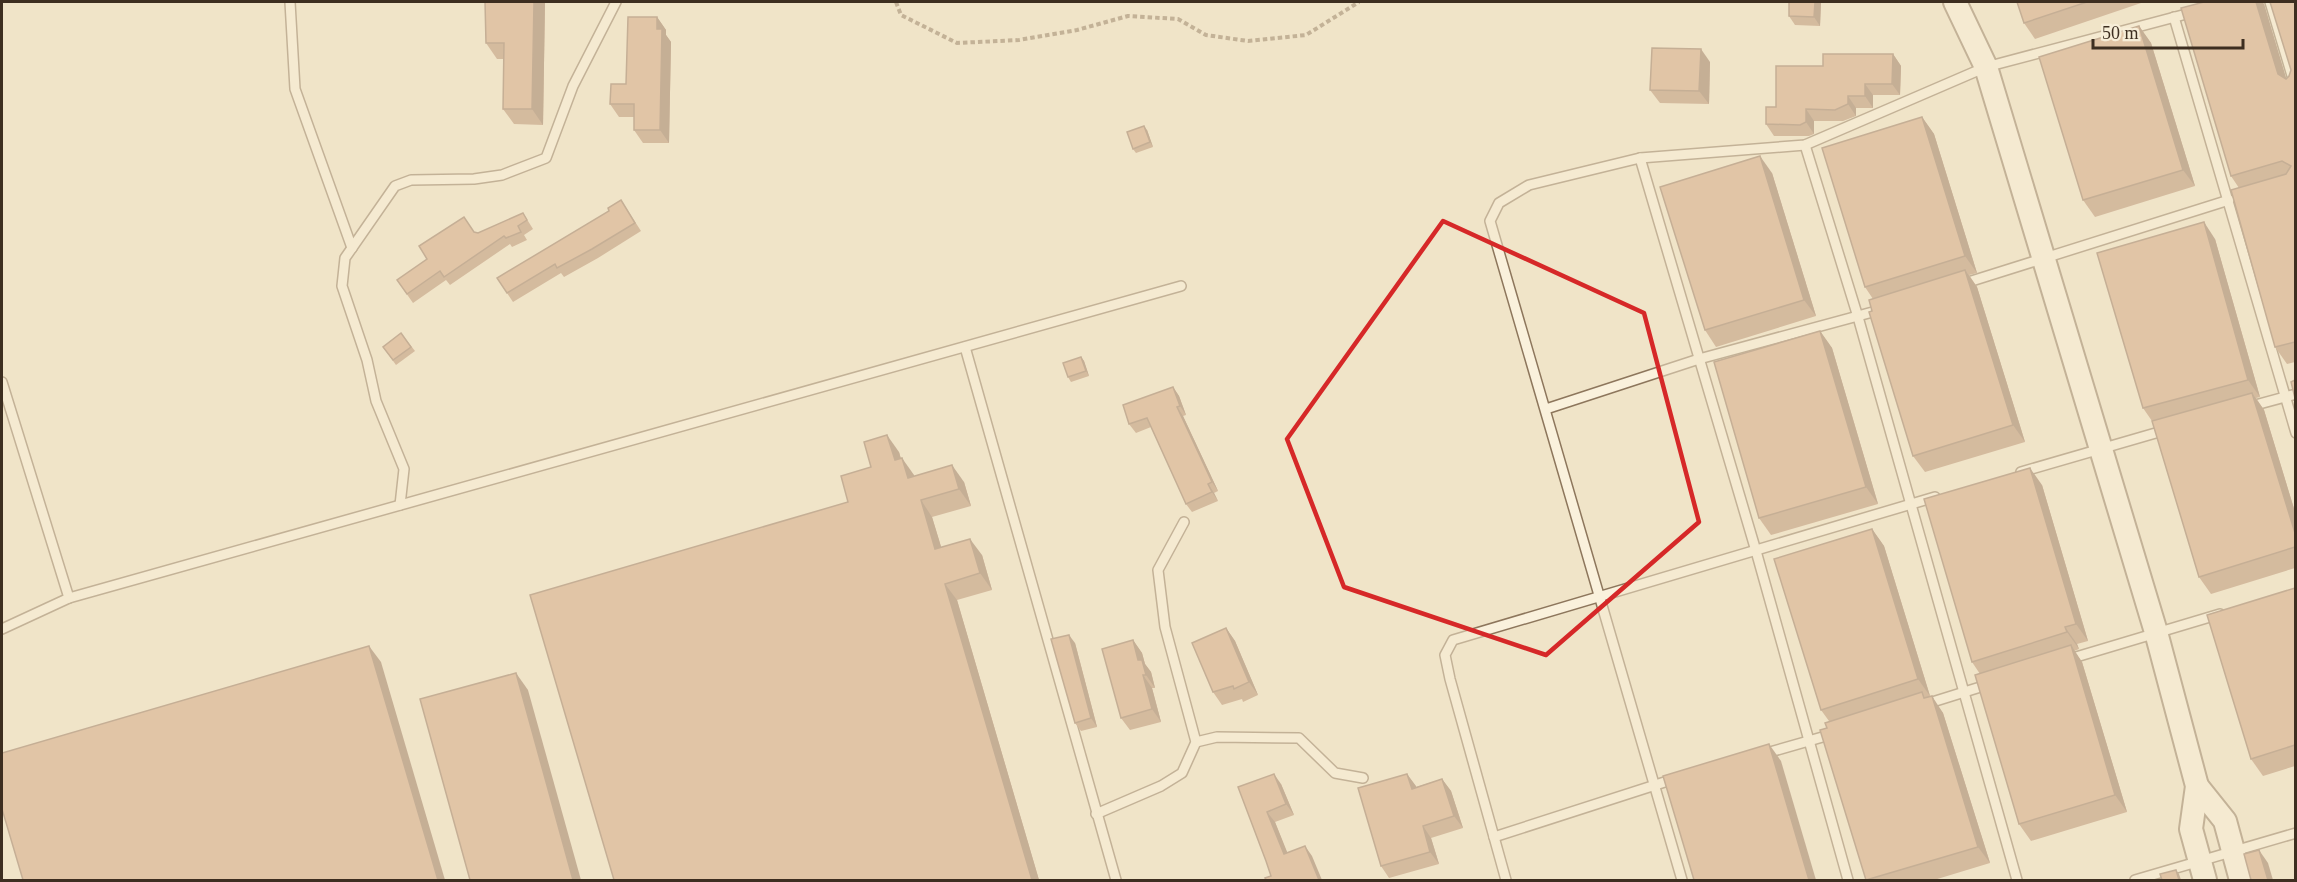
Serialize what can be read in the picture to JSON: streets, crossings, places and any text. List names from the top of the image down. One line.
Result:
{"scale_bar":"50 m"}
